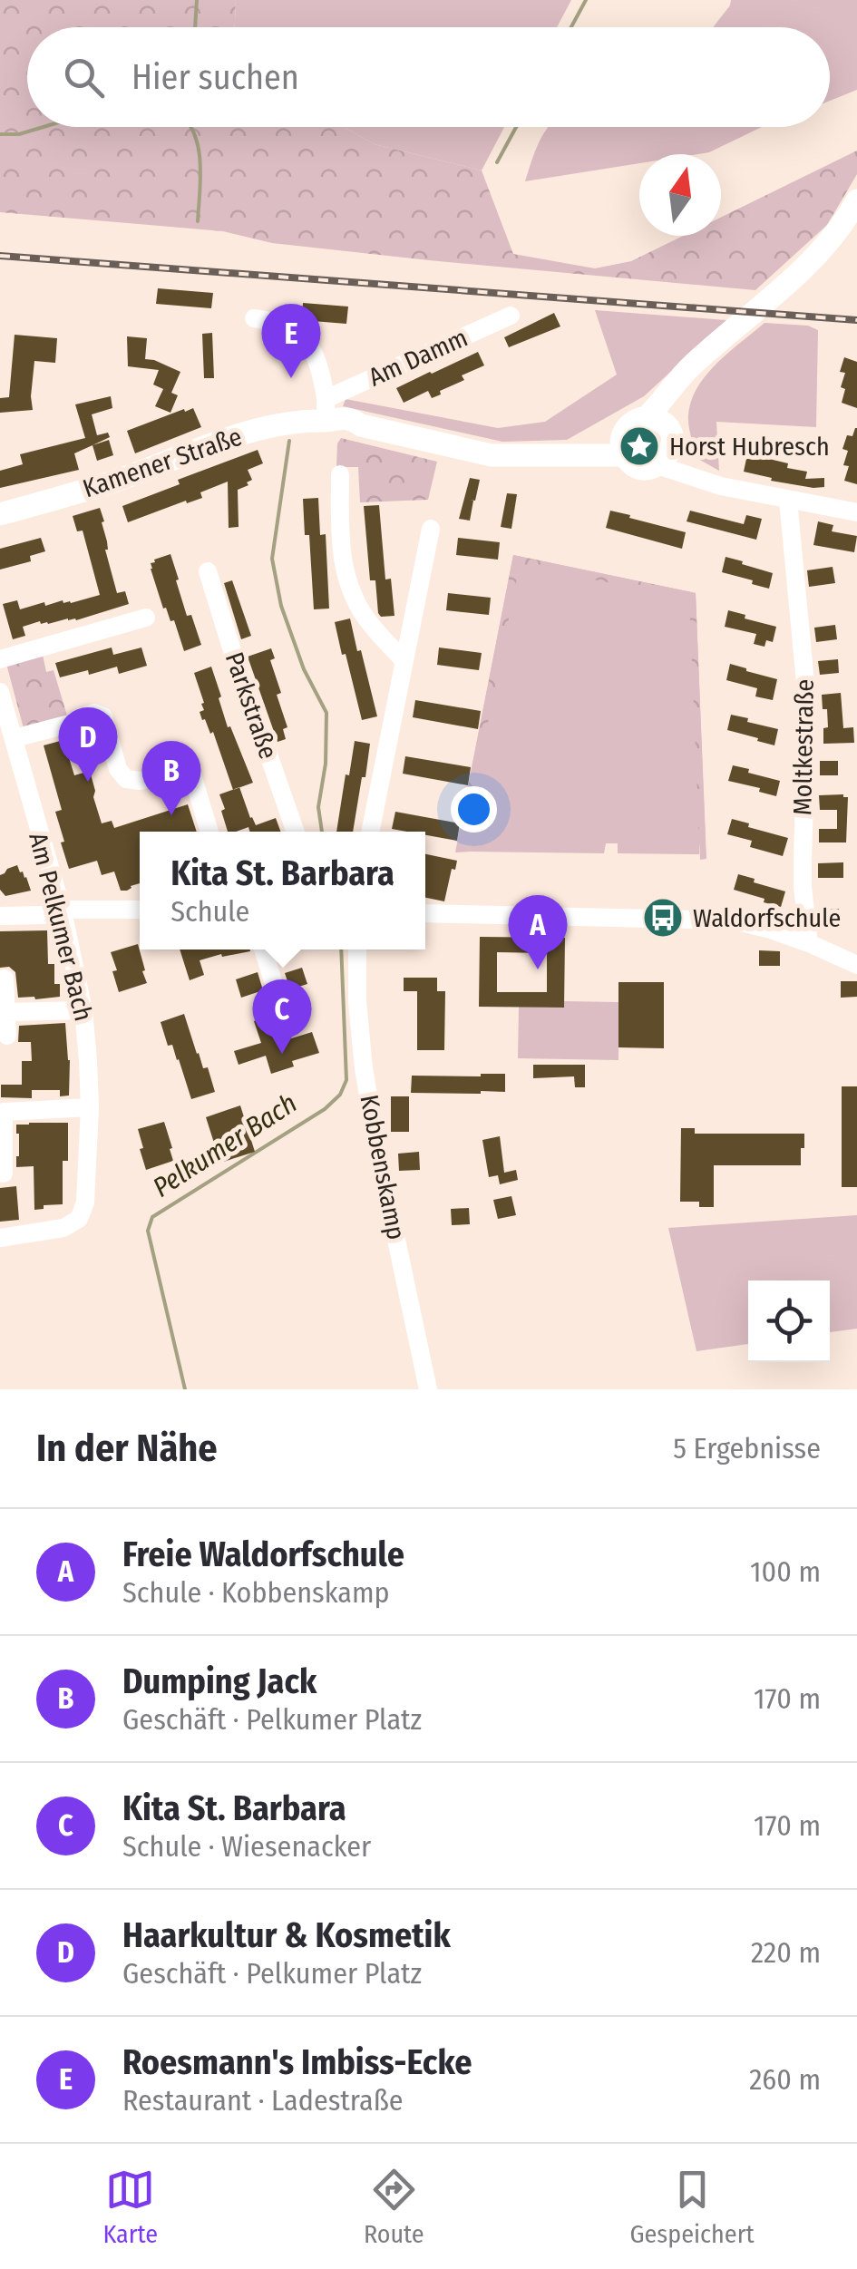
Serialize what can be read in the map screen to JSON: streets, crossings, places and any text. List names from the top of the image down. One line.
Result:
{"streets":{"main road":["Kamener Straße"],"street":["Am Damm","Parkstraße","Moltkestraße","Am Pelkumer Bach","Kobbenskamp"]},"crossings":[["Am Damm","Kamener Straße"]],"water":["Pelkumer Bach"],"places":{"place":["Horst Hubresch"],"bus stop":["Waldorfschule"]},"north":"top","page":{"search":"Hier suchen","pins":["E","D","B","A","C"],"popup":["Kita St. Barbara","Schule"],"heading":["In der Nähe","5 Ergebnisse"],"list":[{"mark":"A","name":"Freie Waldorfschule","note":"Schule · Kobbenskamp","value":"100 m"},{"mark":"B","name":"Dumping Jack","note":"Geschäft · Pelkumer Platz","value":"170 m"},{"mark":"C","name":"Kita St. Barbara","note":"Schule · Wiesenacker","value":"170 m"},{"mark":"D","name":"Haarkultur & Kosmetik","note":"Geschäft · Pelkumer Platz","value":"220 m"},{"mark":"E","name":"Roesmann's Imbiss-Ecke","note":"Restaurant · Ladestraße","value":"260 m"}],"nav":["Karte","Route","Gespeichert"]}}
